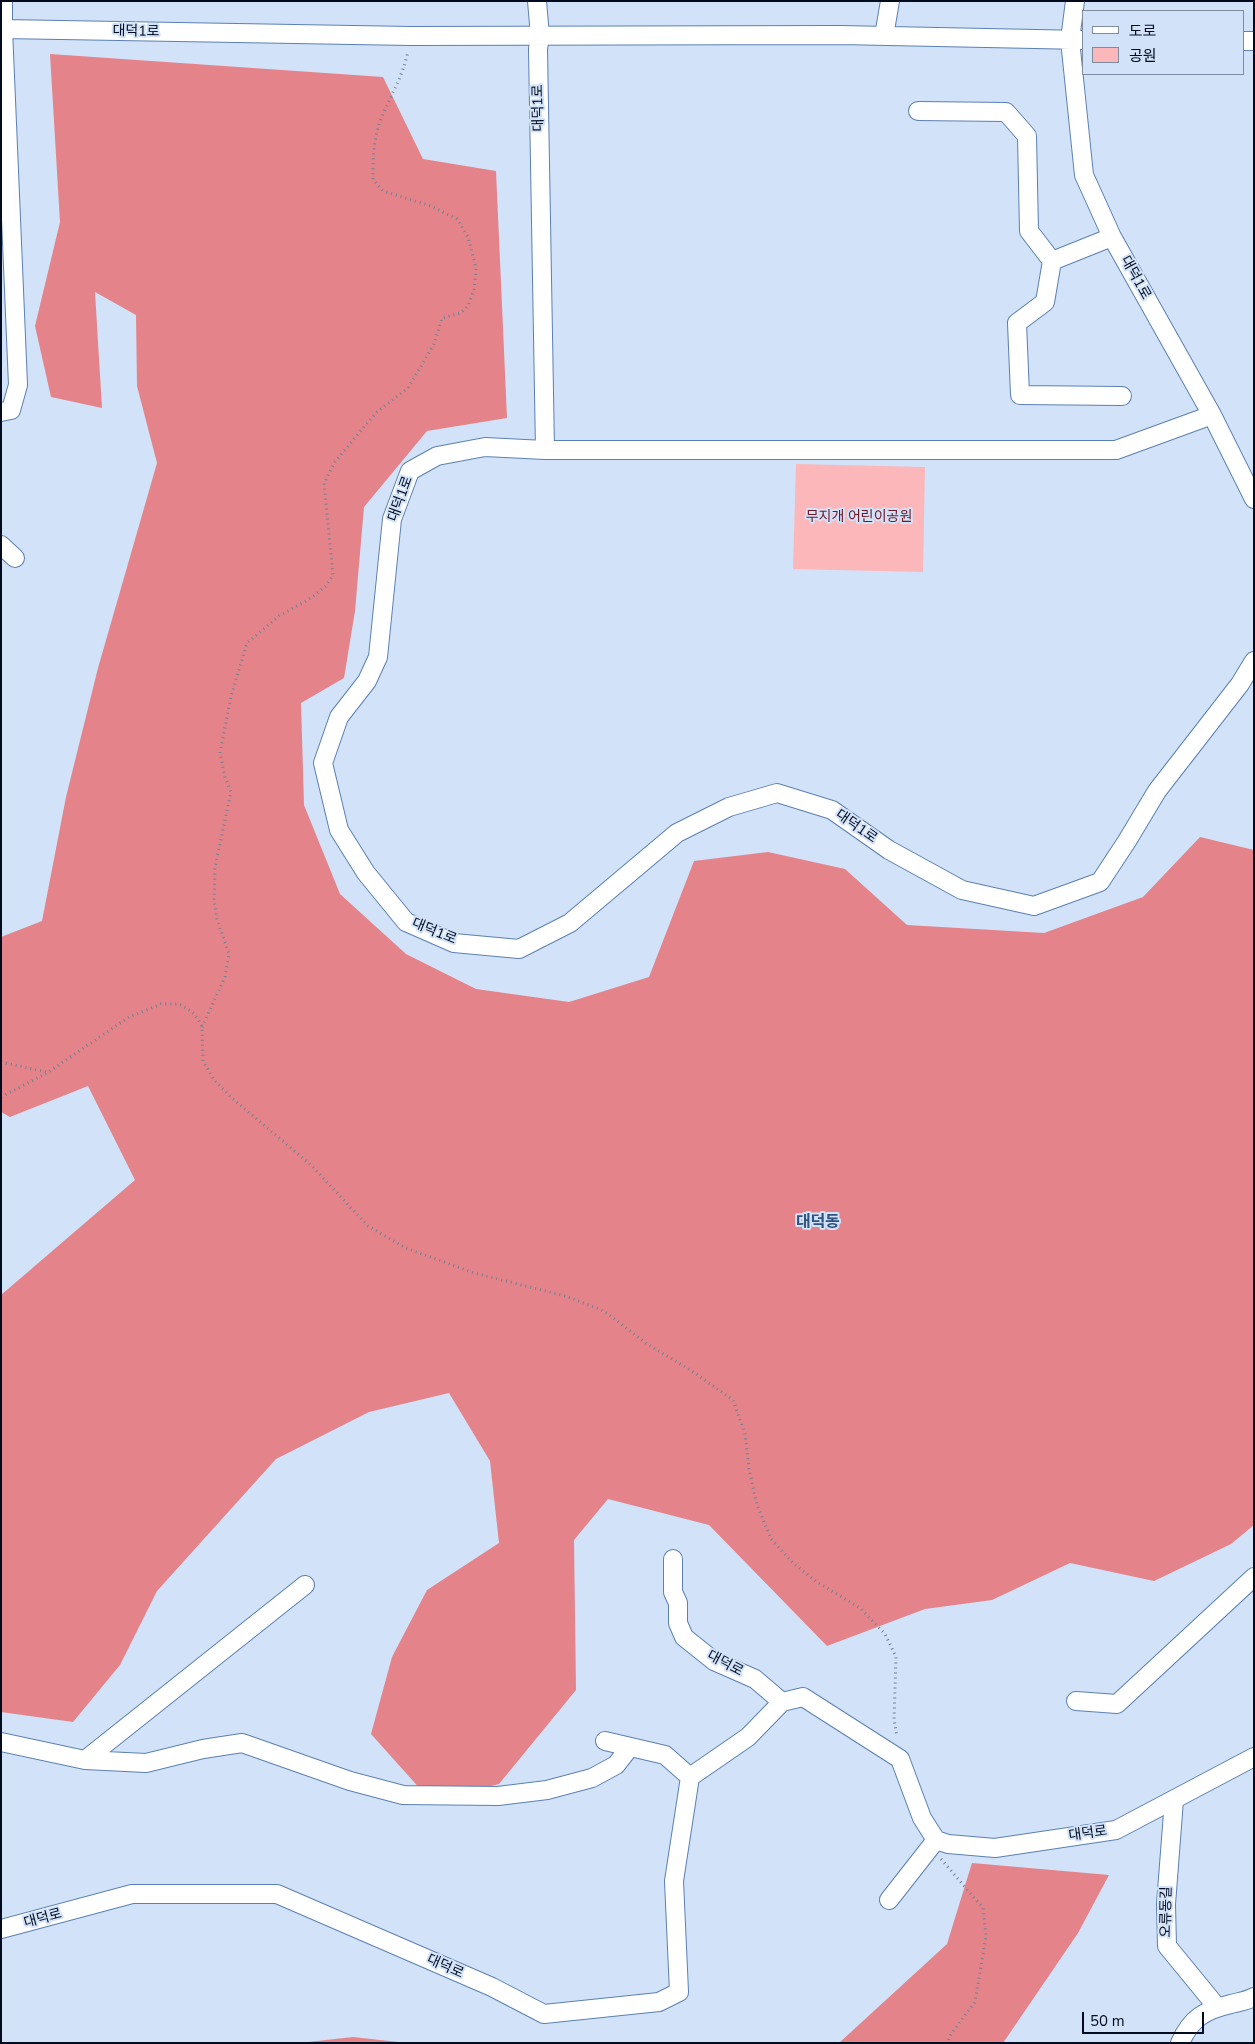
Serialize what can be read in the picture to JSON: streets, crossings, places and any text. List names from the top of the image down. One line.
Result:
{"streets":{"street":["대덕1로","대덕로","오류동길"]},"crossings":[["대덕로","오류동길"]],"districts":["대덕동"],"parks":["무지개 어린이공원"],"legend":["도로","공원"],"scale_bar":"50 m"}
